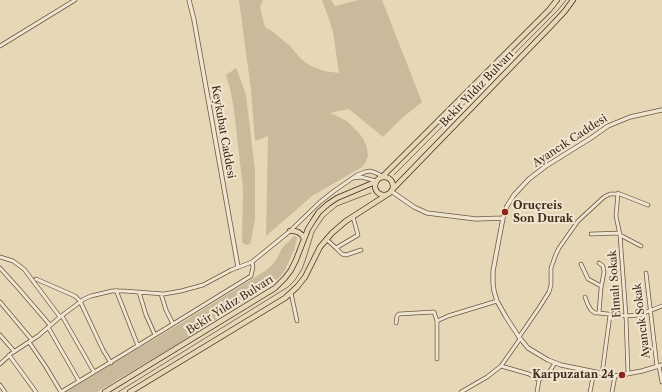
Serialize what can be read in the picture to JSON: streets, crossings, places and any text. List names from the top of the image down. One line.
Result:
{"streets":{"main road":["Bekir Yıldız Bulvarı"],"street":["Keykubat Caddesi","Ayancık Caddesi","Elmalı Sokak","Ayancık Sokak"]},"crossings":[["Ayancık Caddesi","Elmalı Sokak"],["Ayancık Caddesi","Ayancık Sokak"]],"places":["Oruçreis Son Durak","Karpuzatan 24"]}
